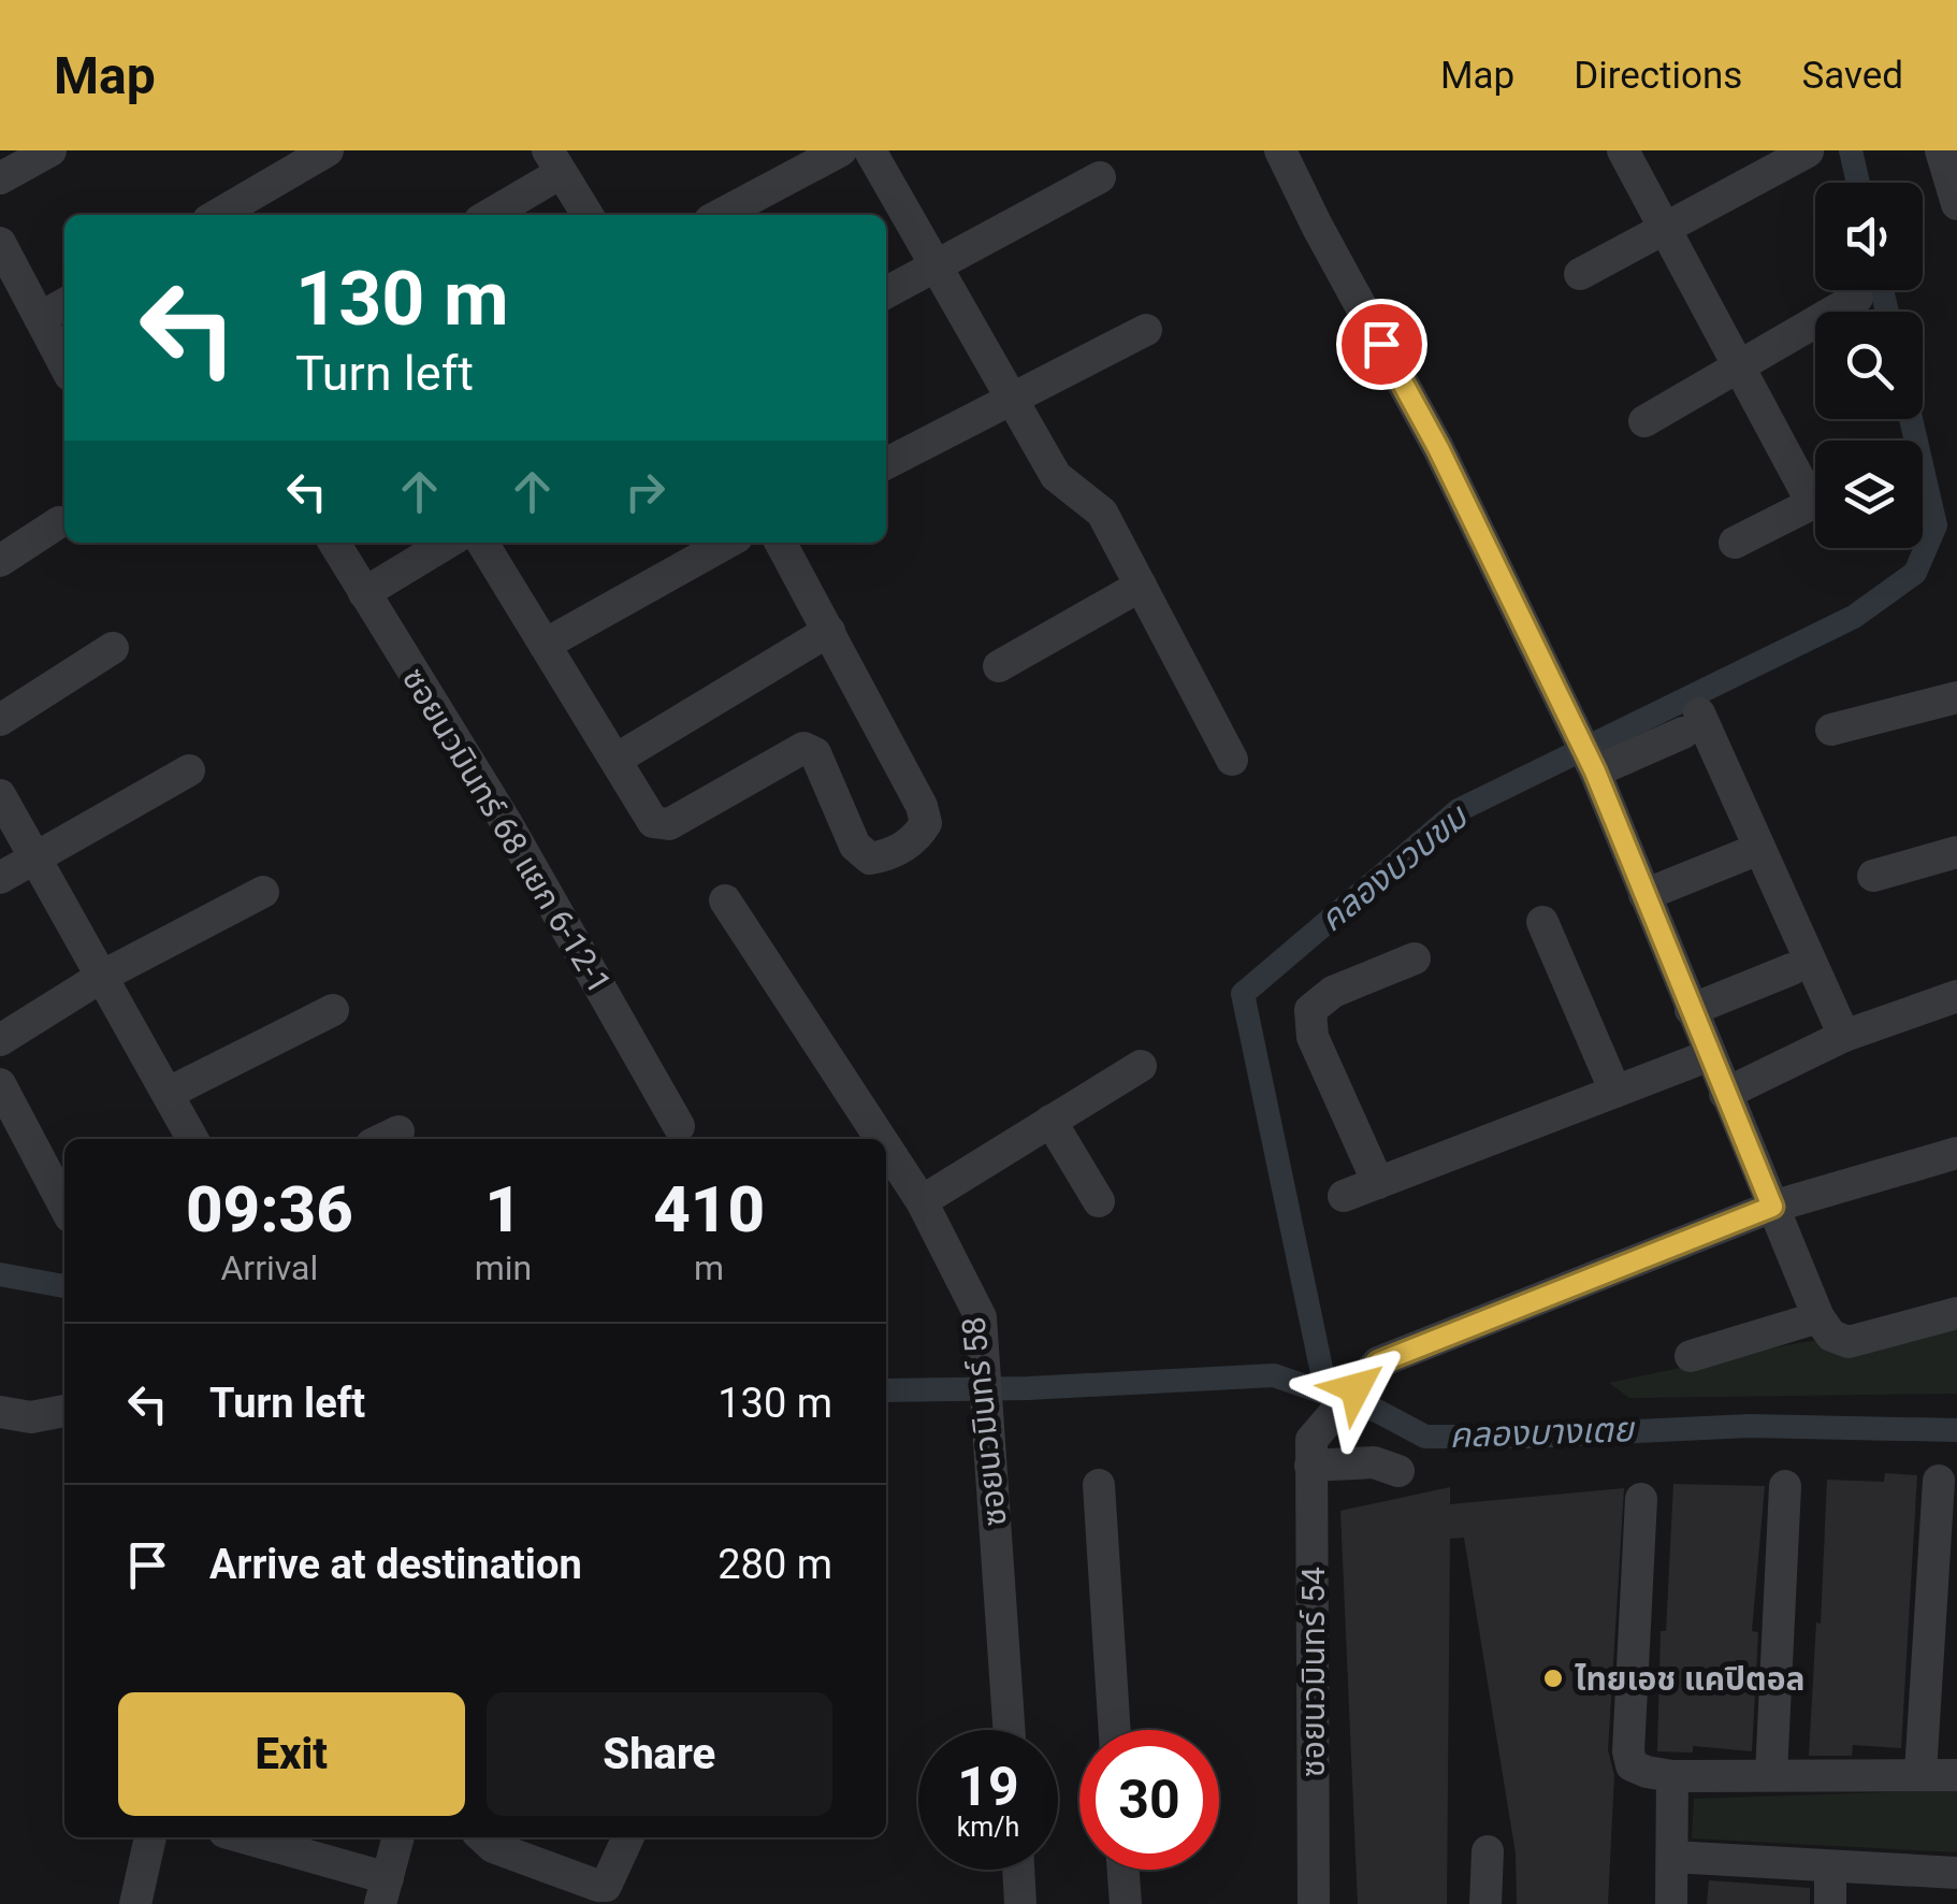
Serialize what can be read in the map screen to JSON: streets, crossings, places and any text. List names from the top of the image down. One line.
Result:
{"streets":{"street":["ซอยนวมินทร์ 68 แยก 6-12-1","ซอยนวมินทร์ 58","ซอยนวมินทร์ 54"]},"water":["คลองบวบขม","คลองบางเตย"],"places":["ไทยเอช แคปิตอล"],"page":{"header":"Map","nav":["Map","Directions","Saved"],"turn":["130 m","Turn left"],"eta":["09:36","Arrival","1","min","410","m"],"list":[{"name":"Turn left","value":"130 m"},{"name":"Arrive at destination","value":"280 m"}],"buttons":["Exit","Share"],"speed":"19 km/h","limit":"30"}}
